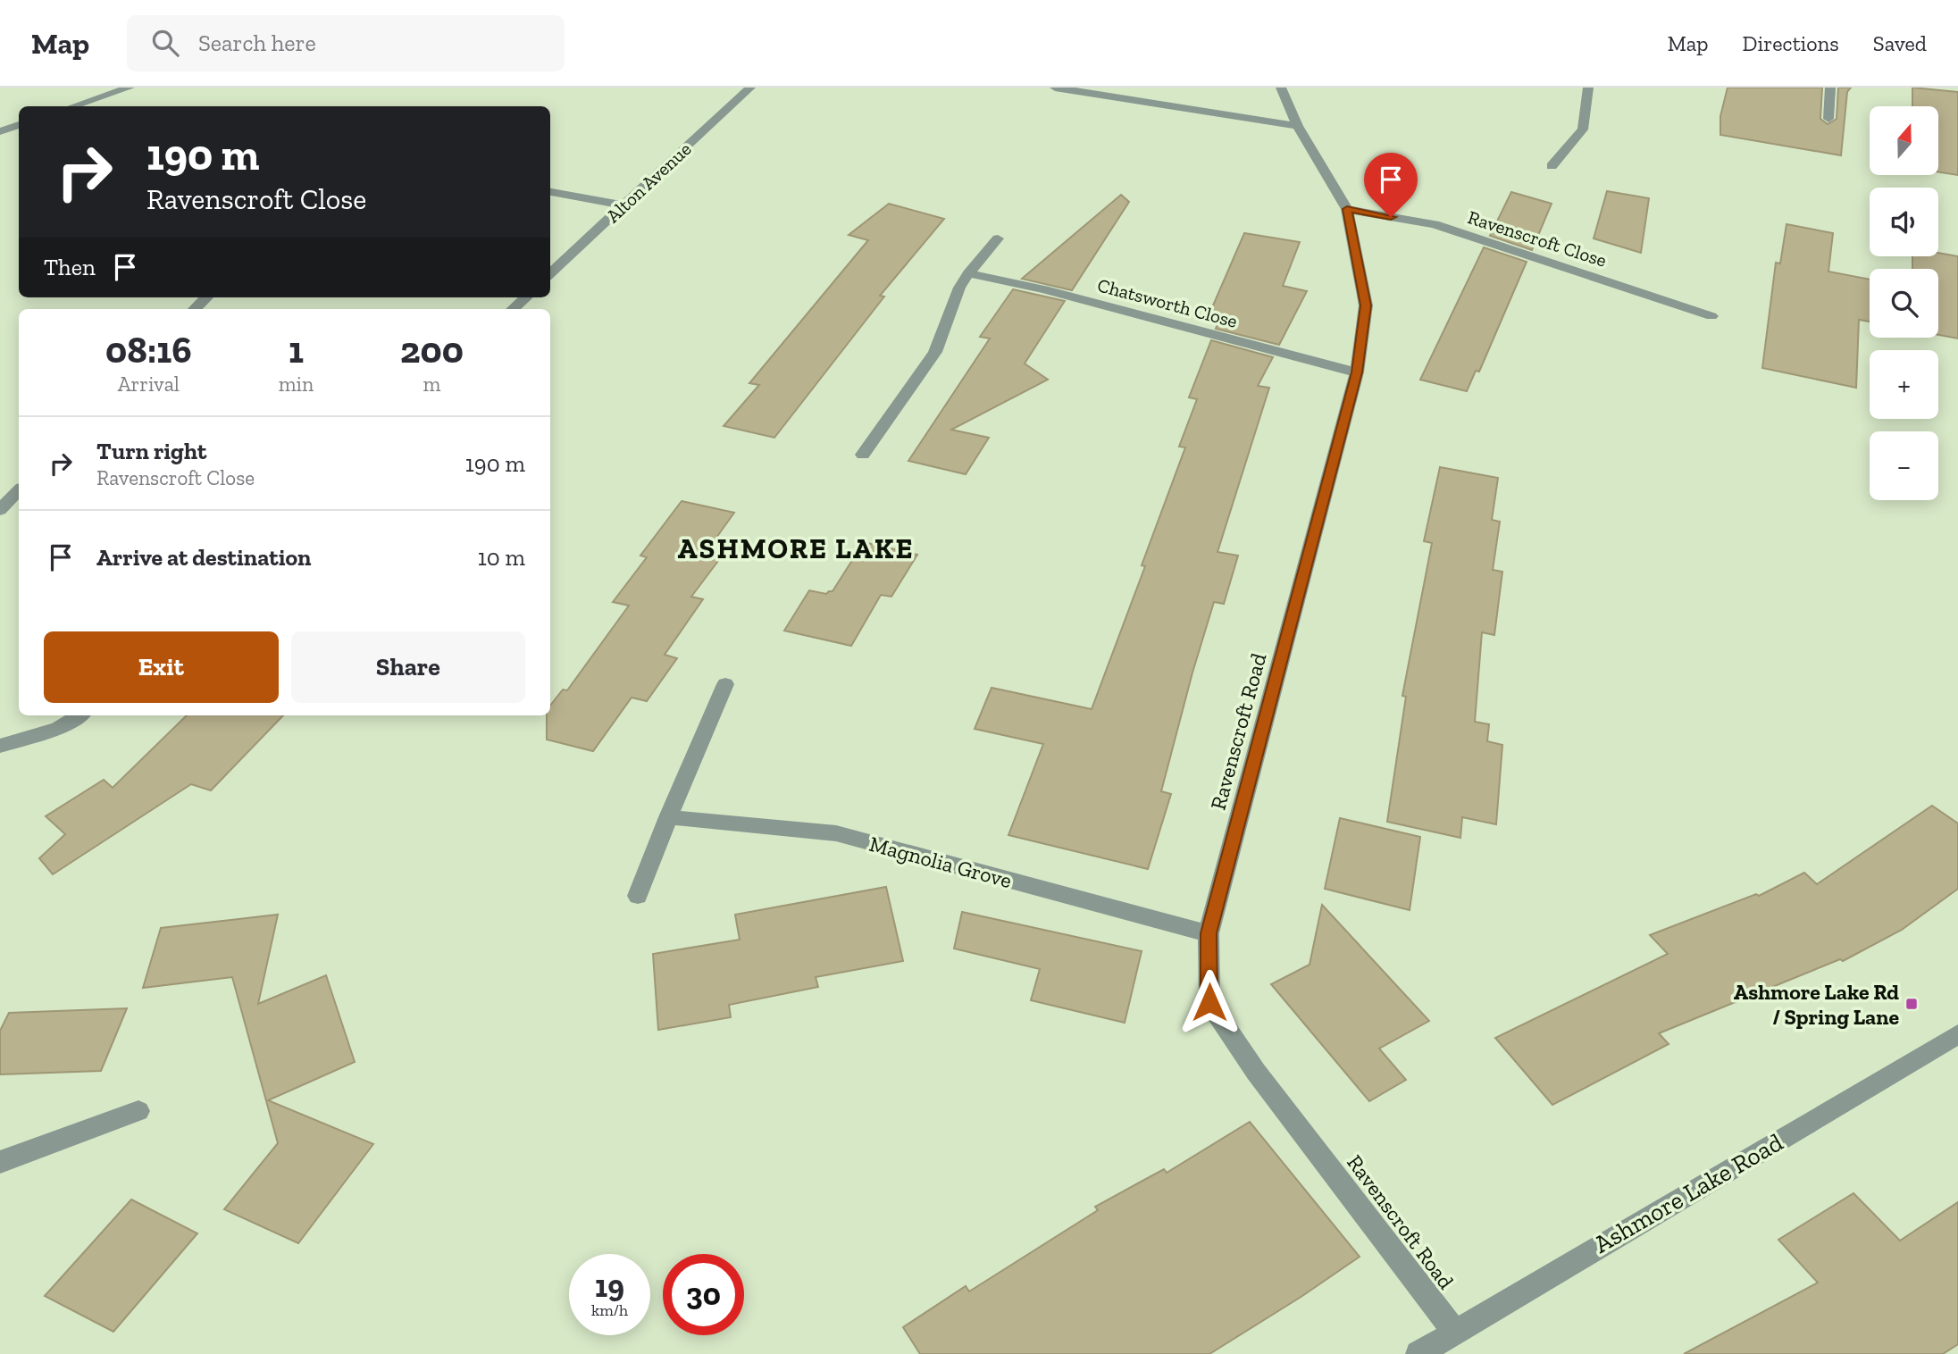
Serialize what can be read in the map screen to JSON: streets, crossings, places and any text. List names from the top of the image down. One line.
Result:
{"streets":{"street":["Alton Avenue","Ravenscroft Close","Chatsworth Close","Ravenscroft Road","Magnolia Grove","Ashmore Lake Road"]},"crossings":[["Ravenscroft Close","Ravenscroft Road"],["Chatsworth Close","Ravenscroft Road"],["Ravenscroft Road","Magnolia Grove"],["Ravenscroft Road","Ashmore Lake Road"]],"districts":["ASHMORE LAKE"],"places":{"transit":["Ashmore Lake Rd / Spring Lane"]},"north":"top","page":{"header":"Map","search":"Search here","nav":["Map","Directions","Saved"],"map_buttons":["+","−"],"turn":["190 m","Ravenscroft Close"],"then":"Then","eta":["08:16","Arrival","1","min","200","m"],"list":[{"name":"Turn right","note":"Ravenscroft Close","value":"190 m"},{"name":"Arrive at destination","value":"10 m"}],"buttons":["Exit","Share"],"speed":"19 km/h","limit":"30"}}
